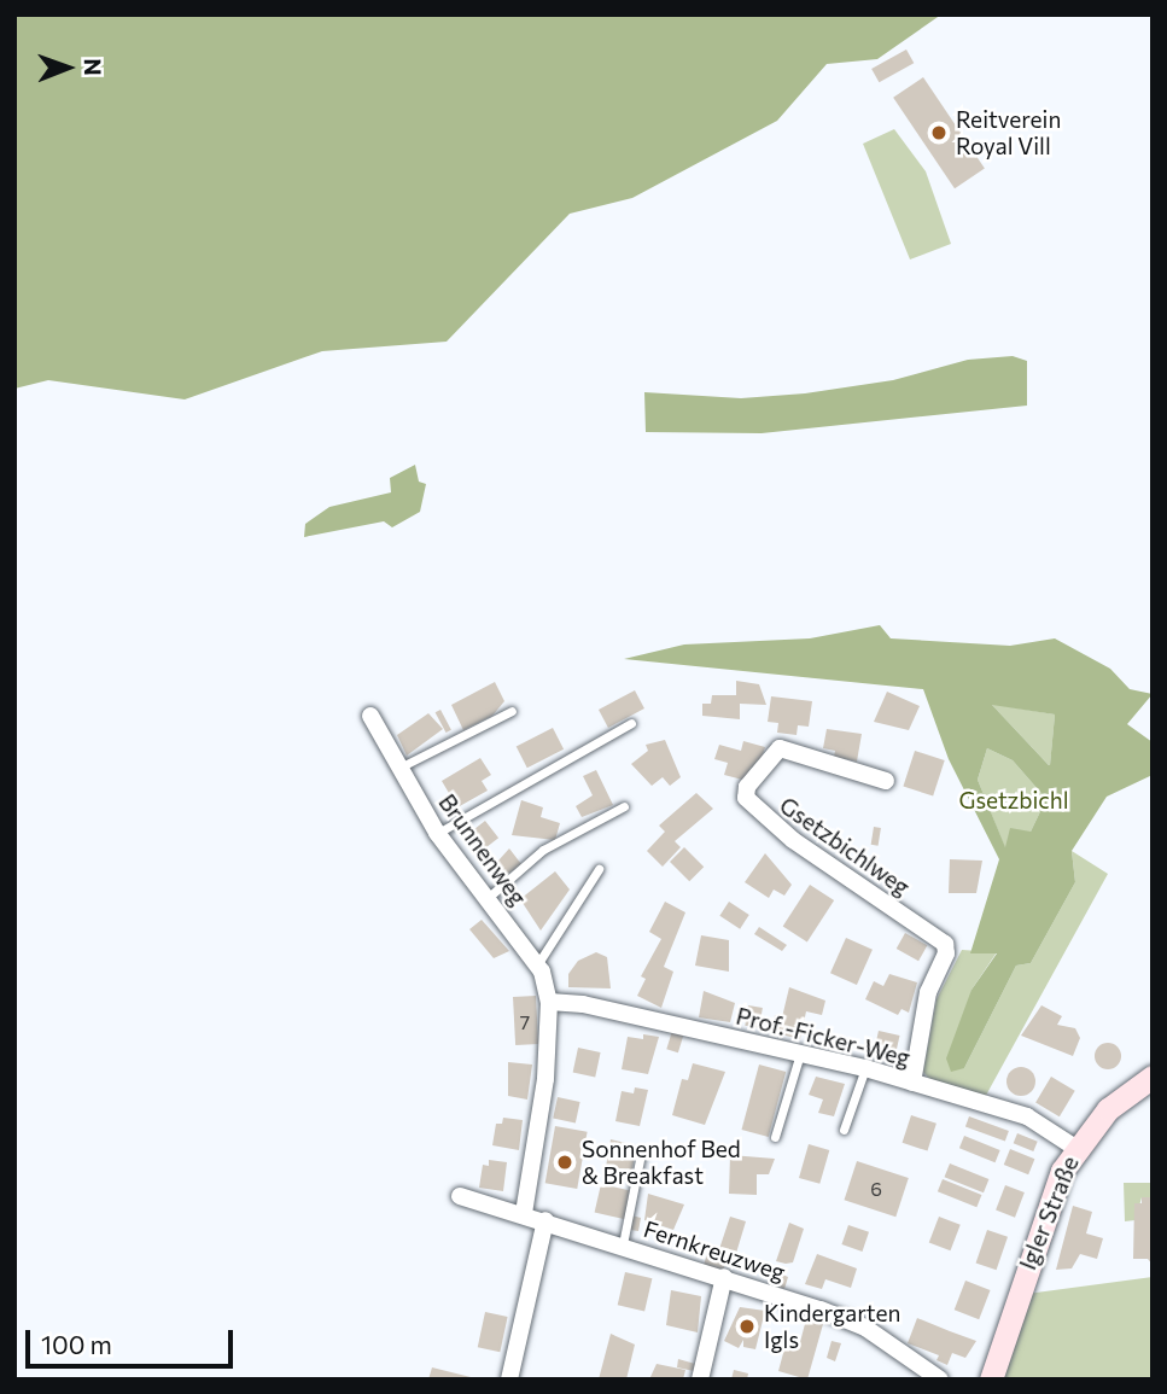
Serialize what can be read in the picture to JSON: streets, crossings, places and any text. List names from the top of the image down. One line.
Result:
{"streets":{"main road":["Igler Straße"],"street":["Gsetzbichlweg","Brunnenweg","Prof.-Ficker-Weg","Fernkreuzweg"]},"crossings":[["Gsetzbichlweg","Prof.-Ficker-Weg"],["Brunnenweg","Prof.-Ficker-Weg"],["Brunnenweg","Fernkreuzweg"],["Prof.-Ficker-Weg","Igler Straße"]],"parks":["Gsetzbichl"],"places":["Reitverein Royal Vill","Sonnenhof Bed & Breakfast","Kindergarten Igls"],"house_numbers":["7","6"],"scale_bar":"100 m","north":"right"}
